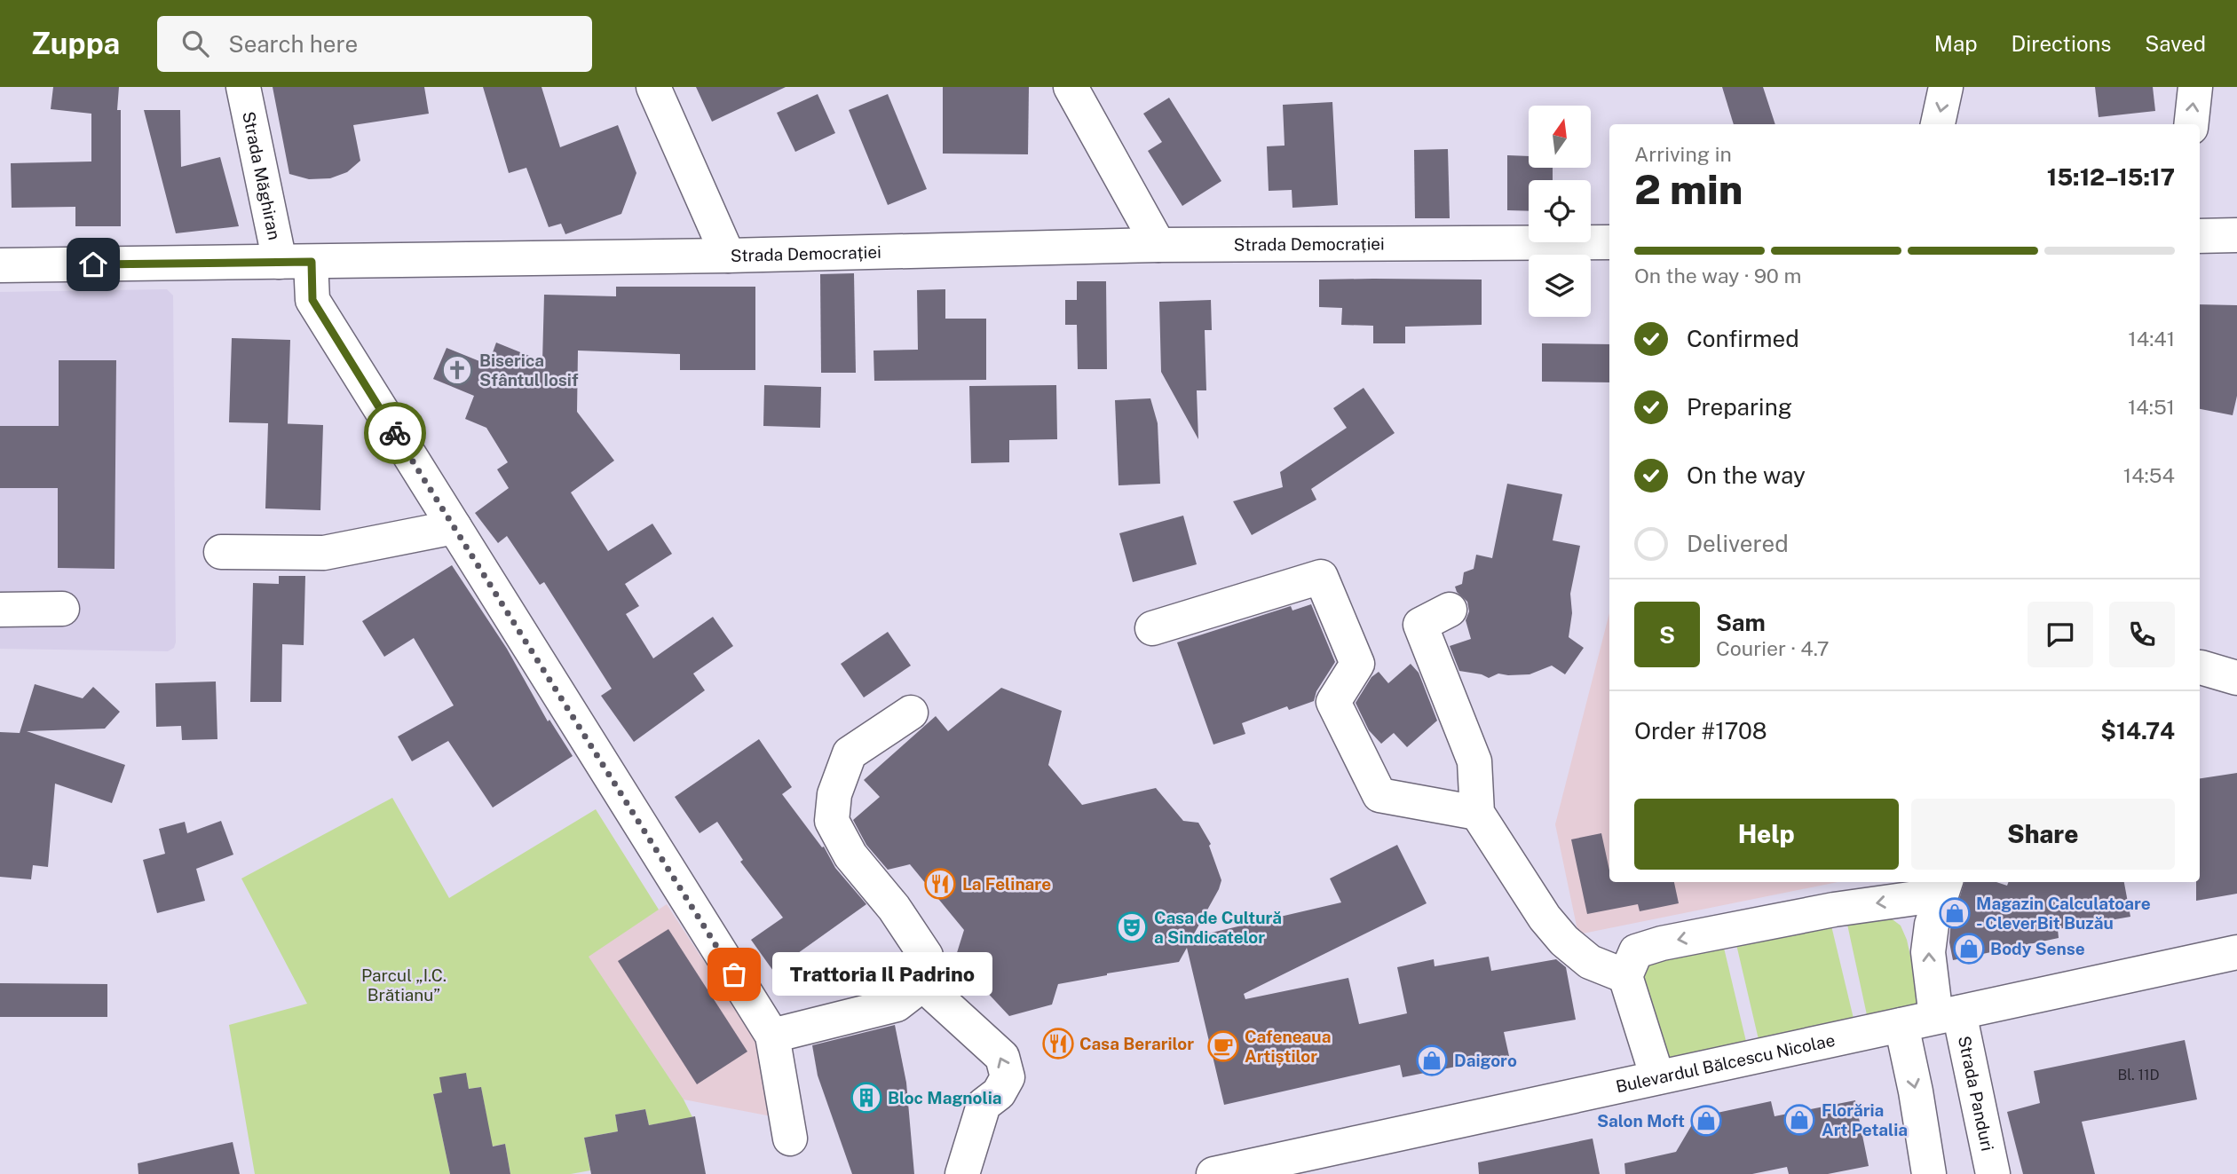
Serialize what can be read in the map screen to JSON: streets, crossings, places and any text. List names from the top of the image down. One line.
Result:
{"streets":{"street":["Strada Măghiran","Strada Democrației","Bulevardul Bălcescu Nicolae","Strada Panduri"]},"crossings":[["Strada Măghiran","Strada Democrației"],["Bulevardul Bălcescu Nicolae","Strada Panduri"]],"parks":["Parcul „I.C. Brătianu”"],"places":{"church":["Biserica Sfântul Iosif"],"restaurant":["La Felinare","Casa Berarilor"],"shop":["Magazin Calculatoare - CleverBit Buzău","Body Sense","Daigoro","Florăria Art Petalia","Salon Moft"],"theatre":["Casa de Cultură a Sindicatelor"],"other":["Trattoria Il Padrino"],"cafe":["Cafeneaua Artiștilor"],"building":["Bloc Magnolia"]},"house_numbers":["Bl. 11D"],"north":"top","page":{"header":"Zuppa","search":"Search here","nav":["Map","Directions","Saved"],"heading":["2 min","Arriving in","15:12–15:17"],"panel":["Sam","Courier · 4.7","Order #1708","$14.74"],"bar":"On the way · 90 m","list":[["Confirmed","14:41"],["Preparing","14:51"],["On the way","14:54"],"Delivered"],"round":"S","buttons":["Help","Share"],"bubble":"Trattoria Il Padrino"}}
